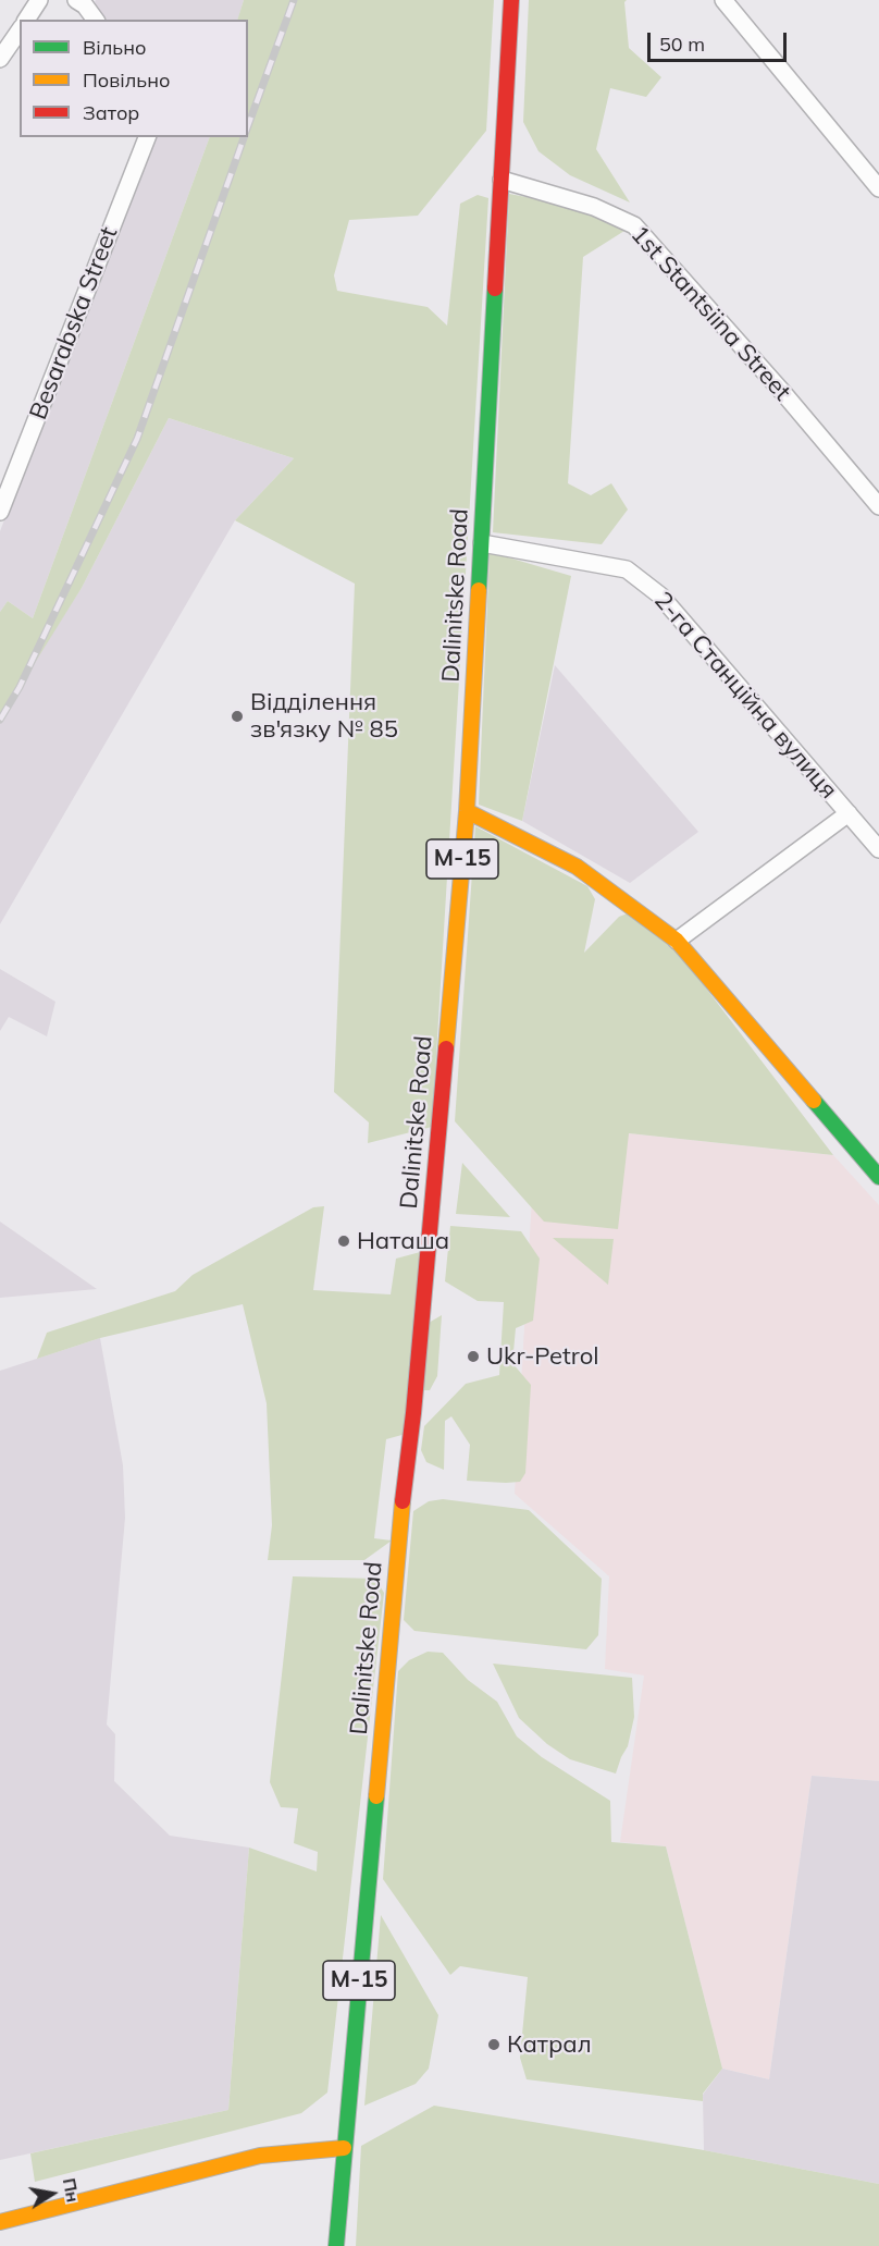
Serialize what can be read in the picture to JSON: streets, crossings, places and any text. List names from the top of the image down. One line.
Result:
{"streets":{"main road":["Dalinitske Road","М-15"],"street":["1st Stantsiina Street","Besarabska Street","2-га Станційна вулиця"]},"crossings":[["1st Stantsiina Street","Dalinitske Road"],["Dalinitske Road","2-га Станційна вулиця"]],"places":["Відділення зв'язку № 85","Наташа","Ukr-Petrol","Катрал"],"legend":["Вільно","Повільно","Затор"],"scale_bar":"50 m","north":"right"}
